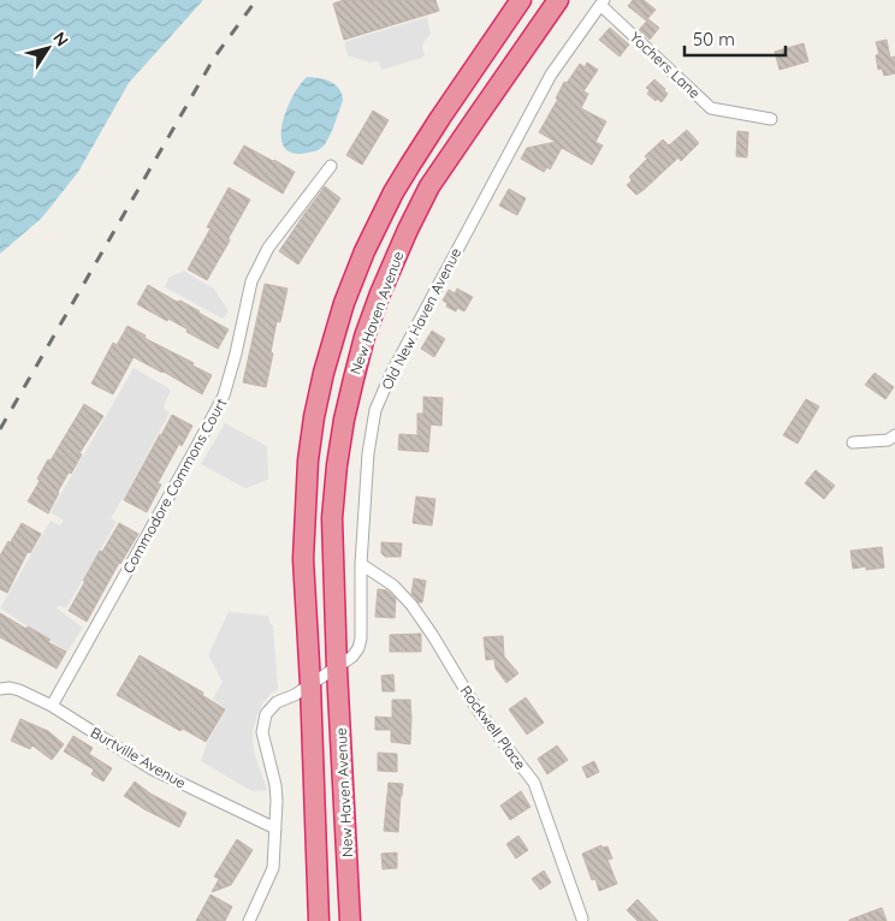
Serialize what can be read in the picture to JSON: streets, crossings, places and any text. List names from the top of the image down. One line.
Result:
{"streets":{"highway":["New Haven Avenue"],"street":["Yochers Lane","Old New Haven Avenue","Commodore Commons Court","Rockwell Place","Burtville Avenue"]},"crossings":[["Yochers Lane","Old New Haven Avenue"],["New Haven Avenue","Old New Haven Avenue"],["Old New Haven Avenue","Rockwell Place"],["Old New Haven Avenue","Burtville Avenue"],["Commodore Commons Court","Burtville Avenue"]],"scale_bar":"50 m","north":"top right"}
